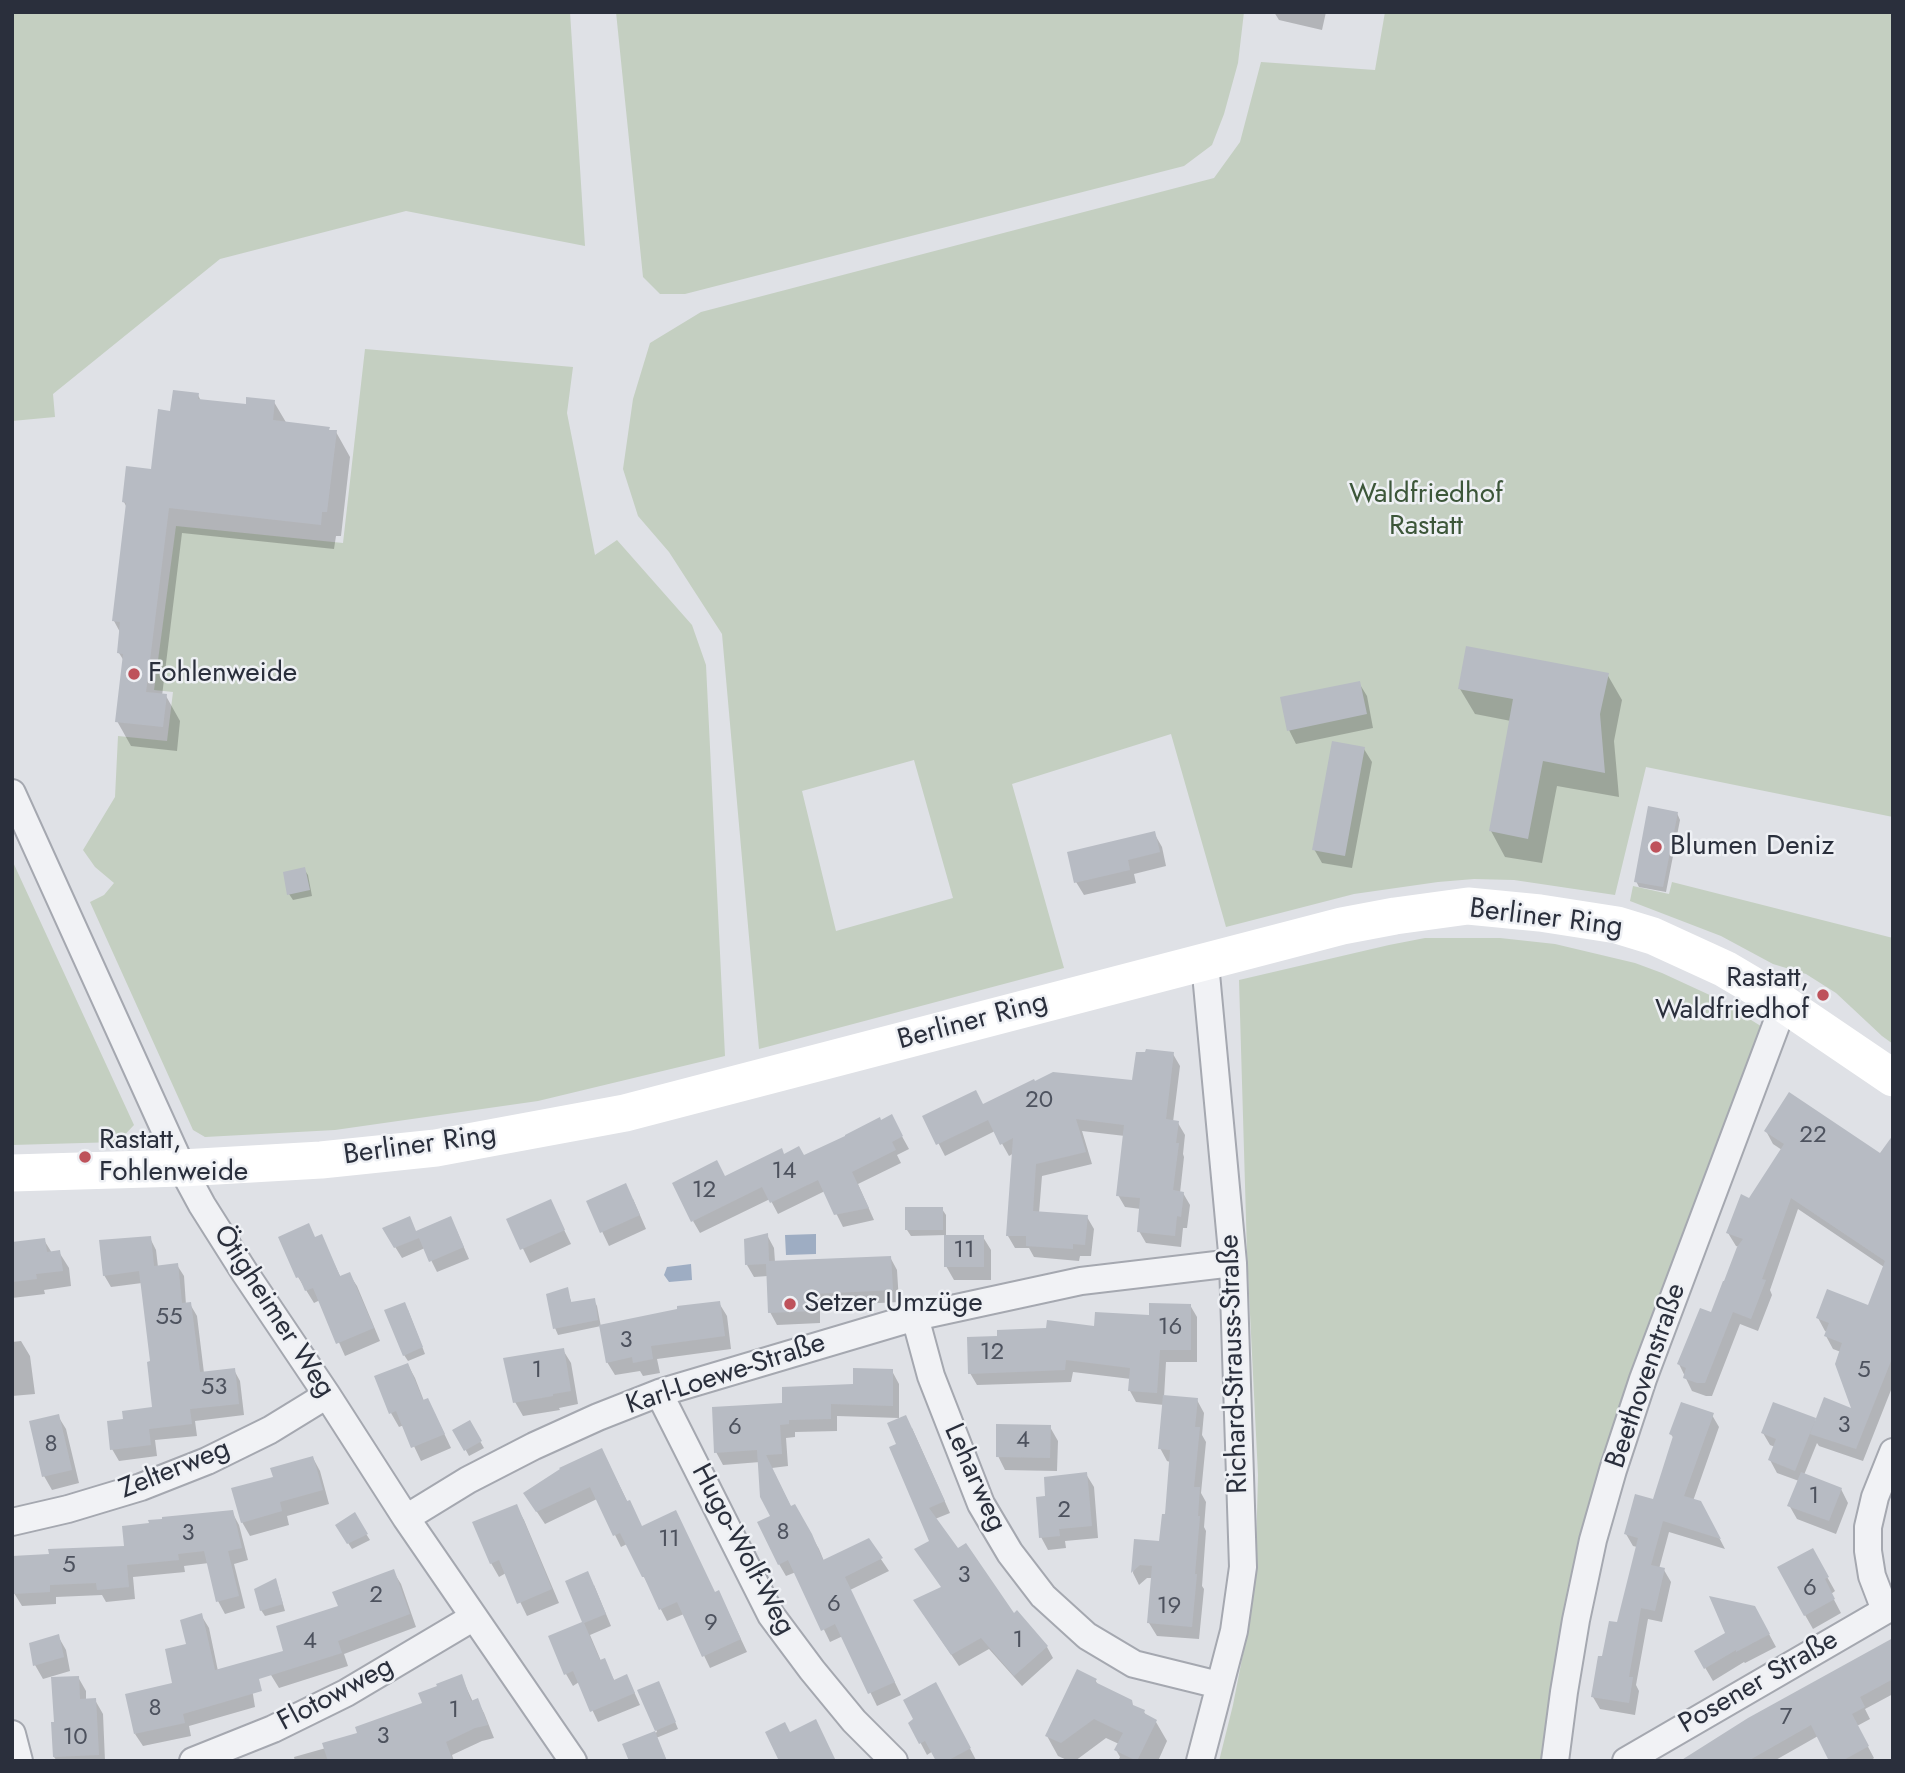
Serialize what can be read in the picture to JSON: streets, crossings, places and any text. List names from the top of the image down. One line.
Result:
{"streets":{"street":["Berliner Ring","Ötigheimer Weg","Richard-Strauss-Straße","Karl-Loewe-Straße","Beethovenstraße","Zelterweg","Leharweg","Hugo-Wolf-Weg","Posener Straße","Flotowweg"]},"crossings":[["Berliner Ring","Ötigheimer Weg"],["Berliner Ring","Richard-Strauss-Straße"],["Berliner Ring","Beethovenstraße"],["Ötigheimer Weg","Karl-Loewe-Straße"],["Ötigheimer Weg","Zelterweg"],["Ötigheimer Weg","Flotowweg"],["Richard-Strauss-Straße","Karl-Loewe-Straße"],["Richard-Strauss-Straße","Leharweg"],["Karl-Loewe-Straße","Leharweg"],["Karl-Loewe-Straße","Hugo-Wolf-Weg"]],"parks":["Waldfriedhof Rastatt"],"places":["Fohlenweide","Blumen Deniz","Rastatt, Waldfriedhof","Rastatt, Fohlenweide","Setzer Umzüge"],"house_numbers":["20","22","14","12","11","55","16","3","12","1","5","53","3","6","4","8","1","2","8","3","11","5","3","6","2","6","19","9","1","4","8","1","7","3","10"]}
